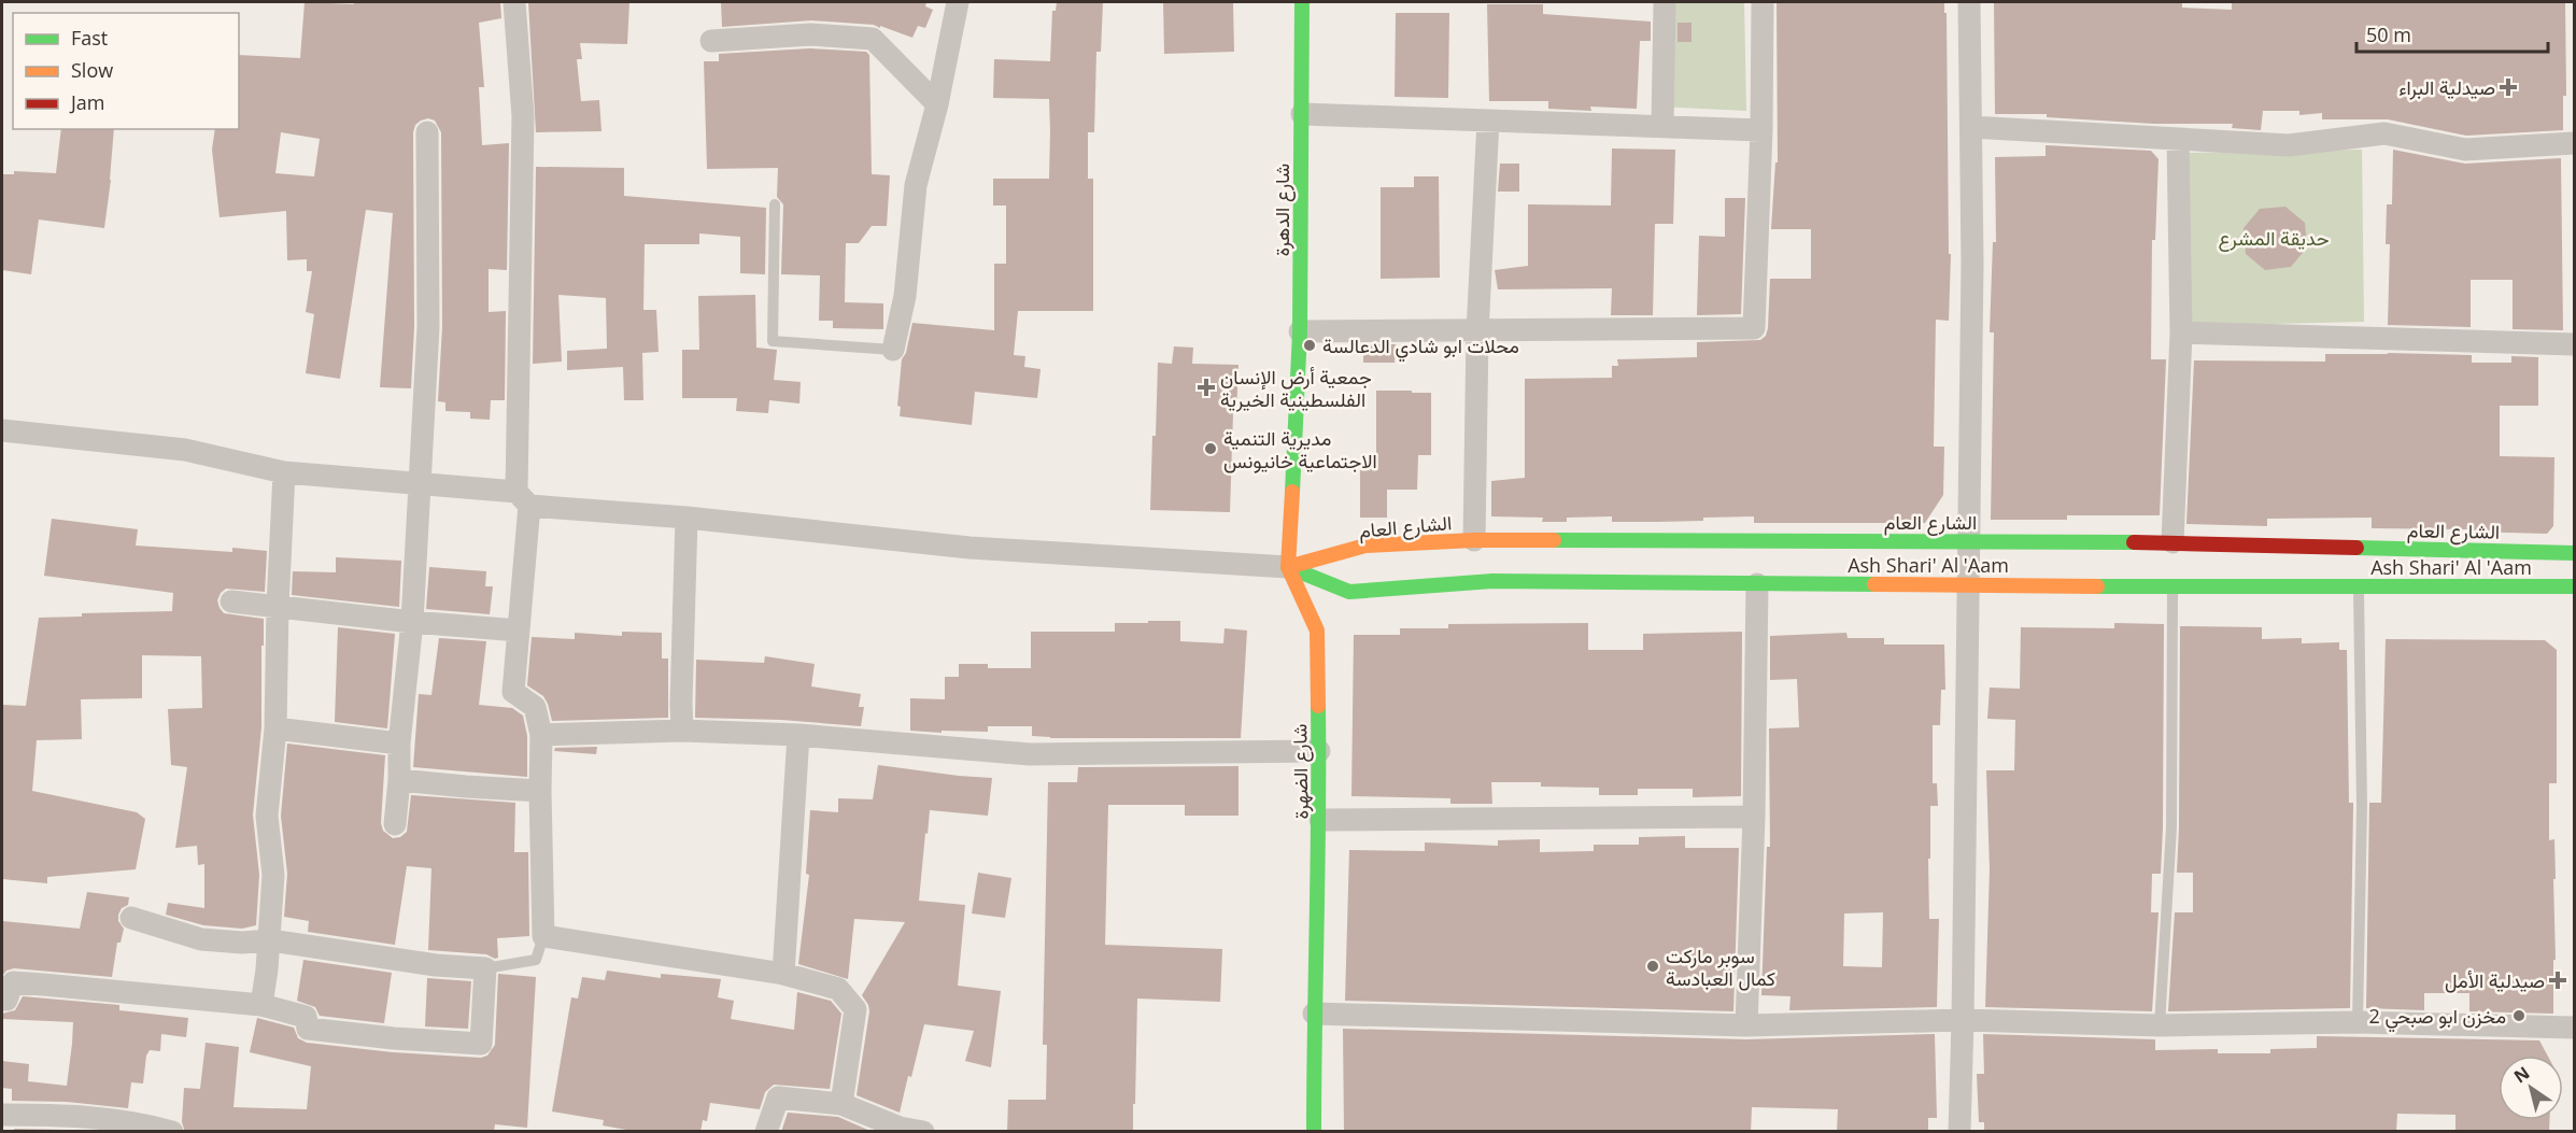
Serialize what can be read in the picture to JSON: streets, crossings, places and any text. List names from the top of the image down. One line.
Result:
{"streets":{"street":["شارع الدهرة","الشارع العام","Ash Shari' Al 'Aam","شارع الضهرة"]},"crossings":[["شارع الدهرة","شارع الضهرة"],["الشارع العام","Ash Shari' Al 'Aam"],["الشارع العام","شارع الضهرة"],["Ash Shari' Al 'Aam","شارع الضهرة"]],"parks":["حديقة المشرع"],"places":{"health":["صيدلية البراء","جمعية أرض الإنسان الفلسطينية الخيرية","صيدلية الأمل"],"other":["محلات ابو شادي الدعالسة","مديرية التنمية الاجتماعية خانيونس","سوبر ماركت كمال العبادسة","مخزن ابو صبحي 2"]},"legend":["Fast","Slow","Jam"],"scale_bar":"50 m","north":"top left"}
